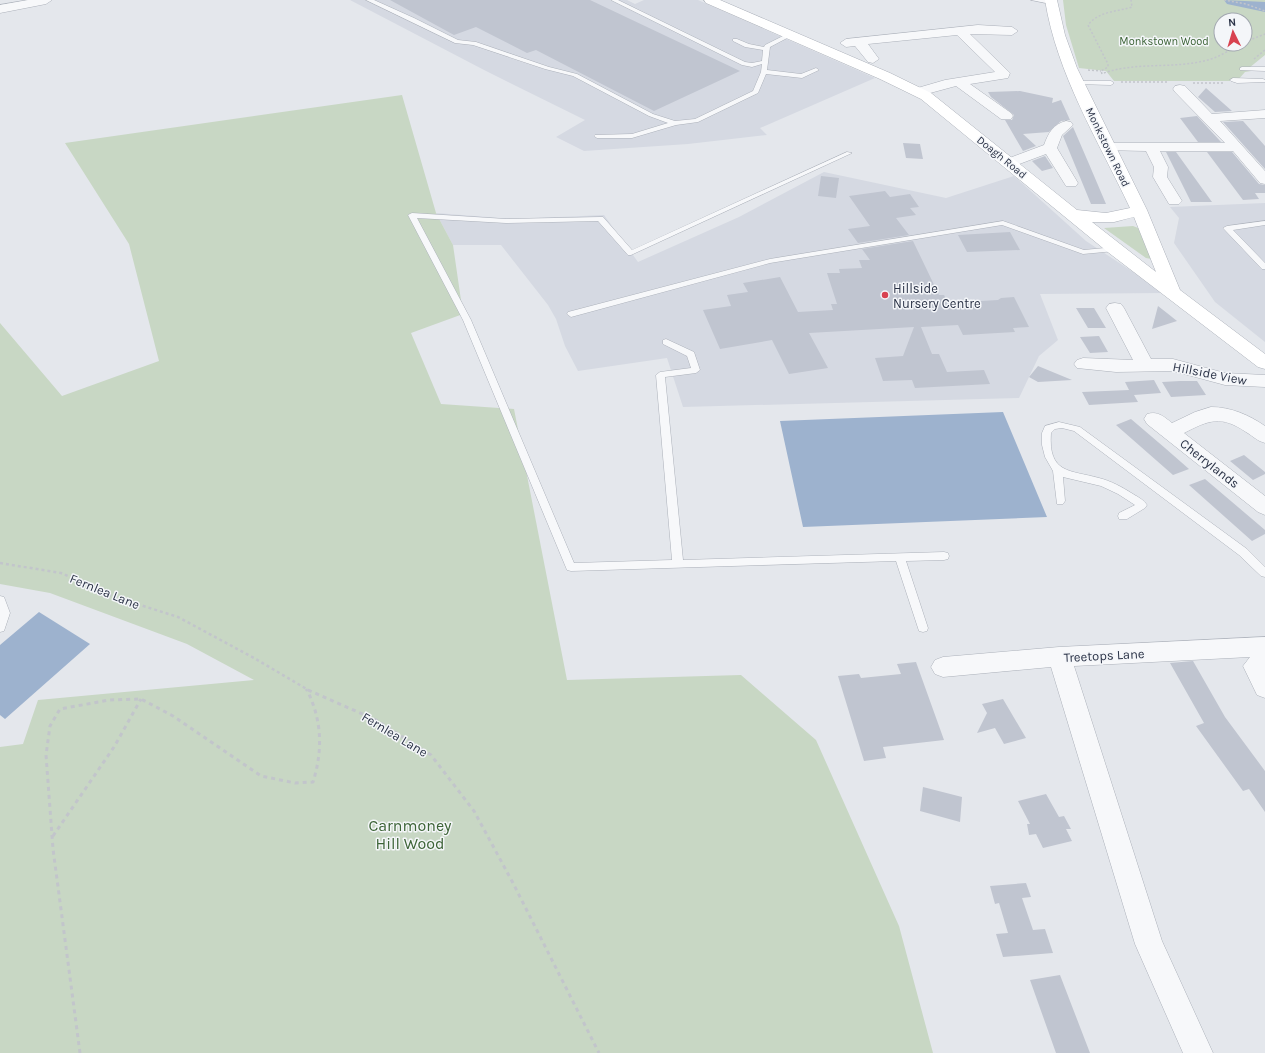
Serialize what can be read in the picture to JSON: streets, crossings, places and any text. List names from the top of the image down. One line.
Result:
{"streets":{"main road":["Monkstown Road","Doagh Road"],"street":["Hillside View","Cherrylands","Treetops Lane"],"path":["Fernlea Lane"]},"crossings":[["Monkstown Road","Doagh Road"]],"parks":["Monkstown Wood","Carnmoney Hill Wood"],"places":["Hillside Nursery Centre"],"north":"top"}
